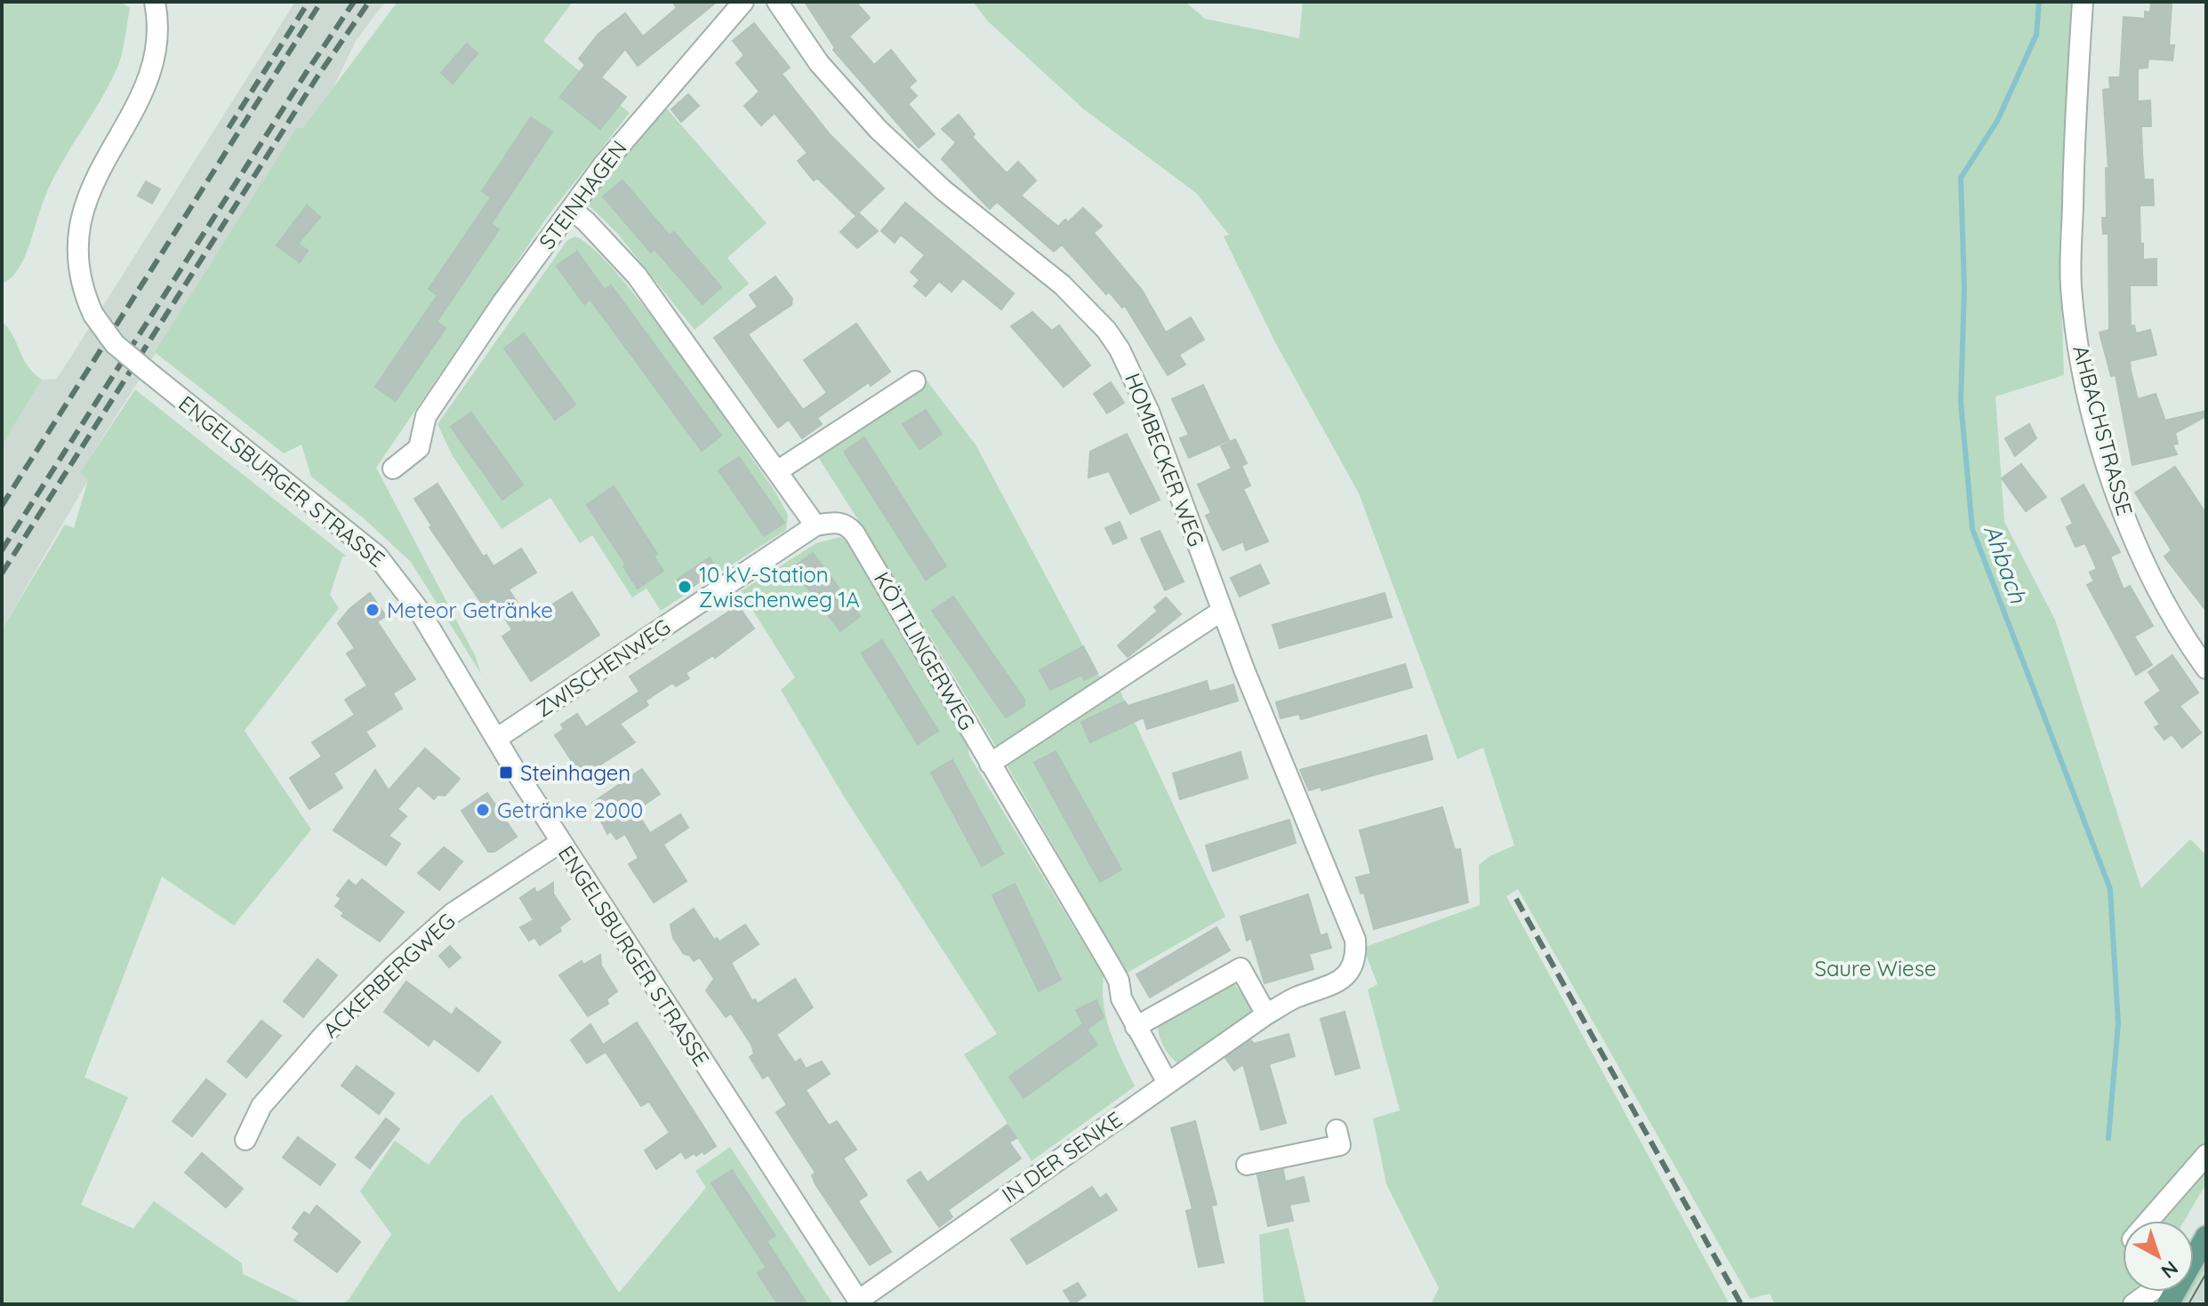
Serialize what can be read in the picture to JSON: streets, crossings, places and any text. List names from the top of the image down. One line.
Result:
{"streets":{"street":["STEINHAGEN","AHBACHSTRASSE","HOMBECKER WEG","ENGELSBURGER STRASSE","KÖTTLINGERWEG","ZWISCHENWEG","ACKERBERGWEG","IN DER SENKE"]},"crossings":[["HOMBECKER WEG","IN DER SENKE"],["ENGELSBURGER STRASSE","ZWISCHENWEG"],["ENGELSBURGER STRASSE","ACKERBERGWEG"],["ENGELSBURGER STRASSE","IN DER SENKE"],["KÖTTLINGERWEG","ZWISCHENWEG"],["KÖTTLINGERWEG","IN DER SENKE"]],"water":["Ahbach"],"parks":["Saure Wiese"],"places":{"other":["10 kV-Station Zwischenweg 1A","Meteor Getränke","Getränke 2000"],"transit":["Steinhagen"]},"north":"bottom right"}
